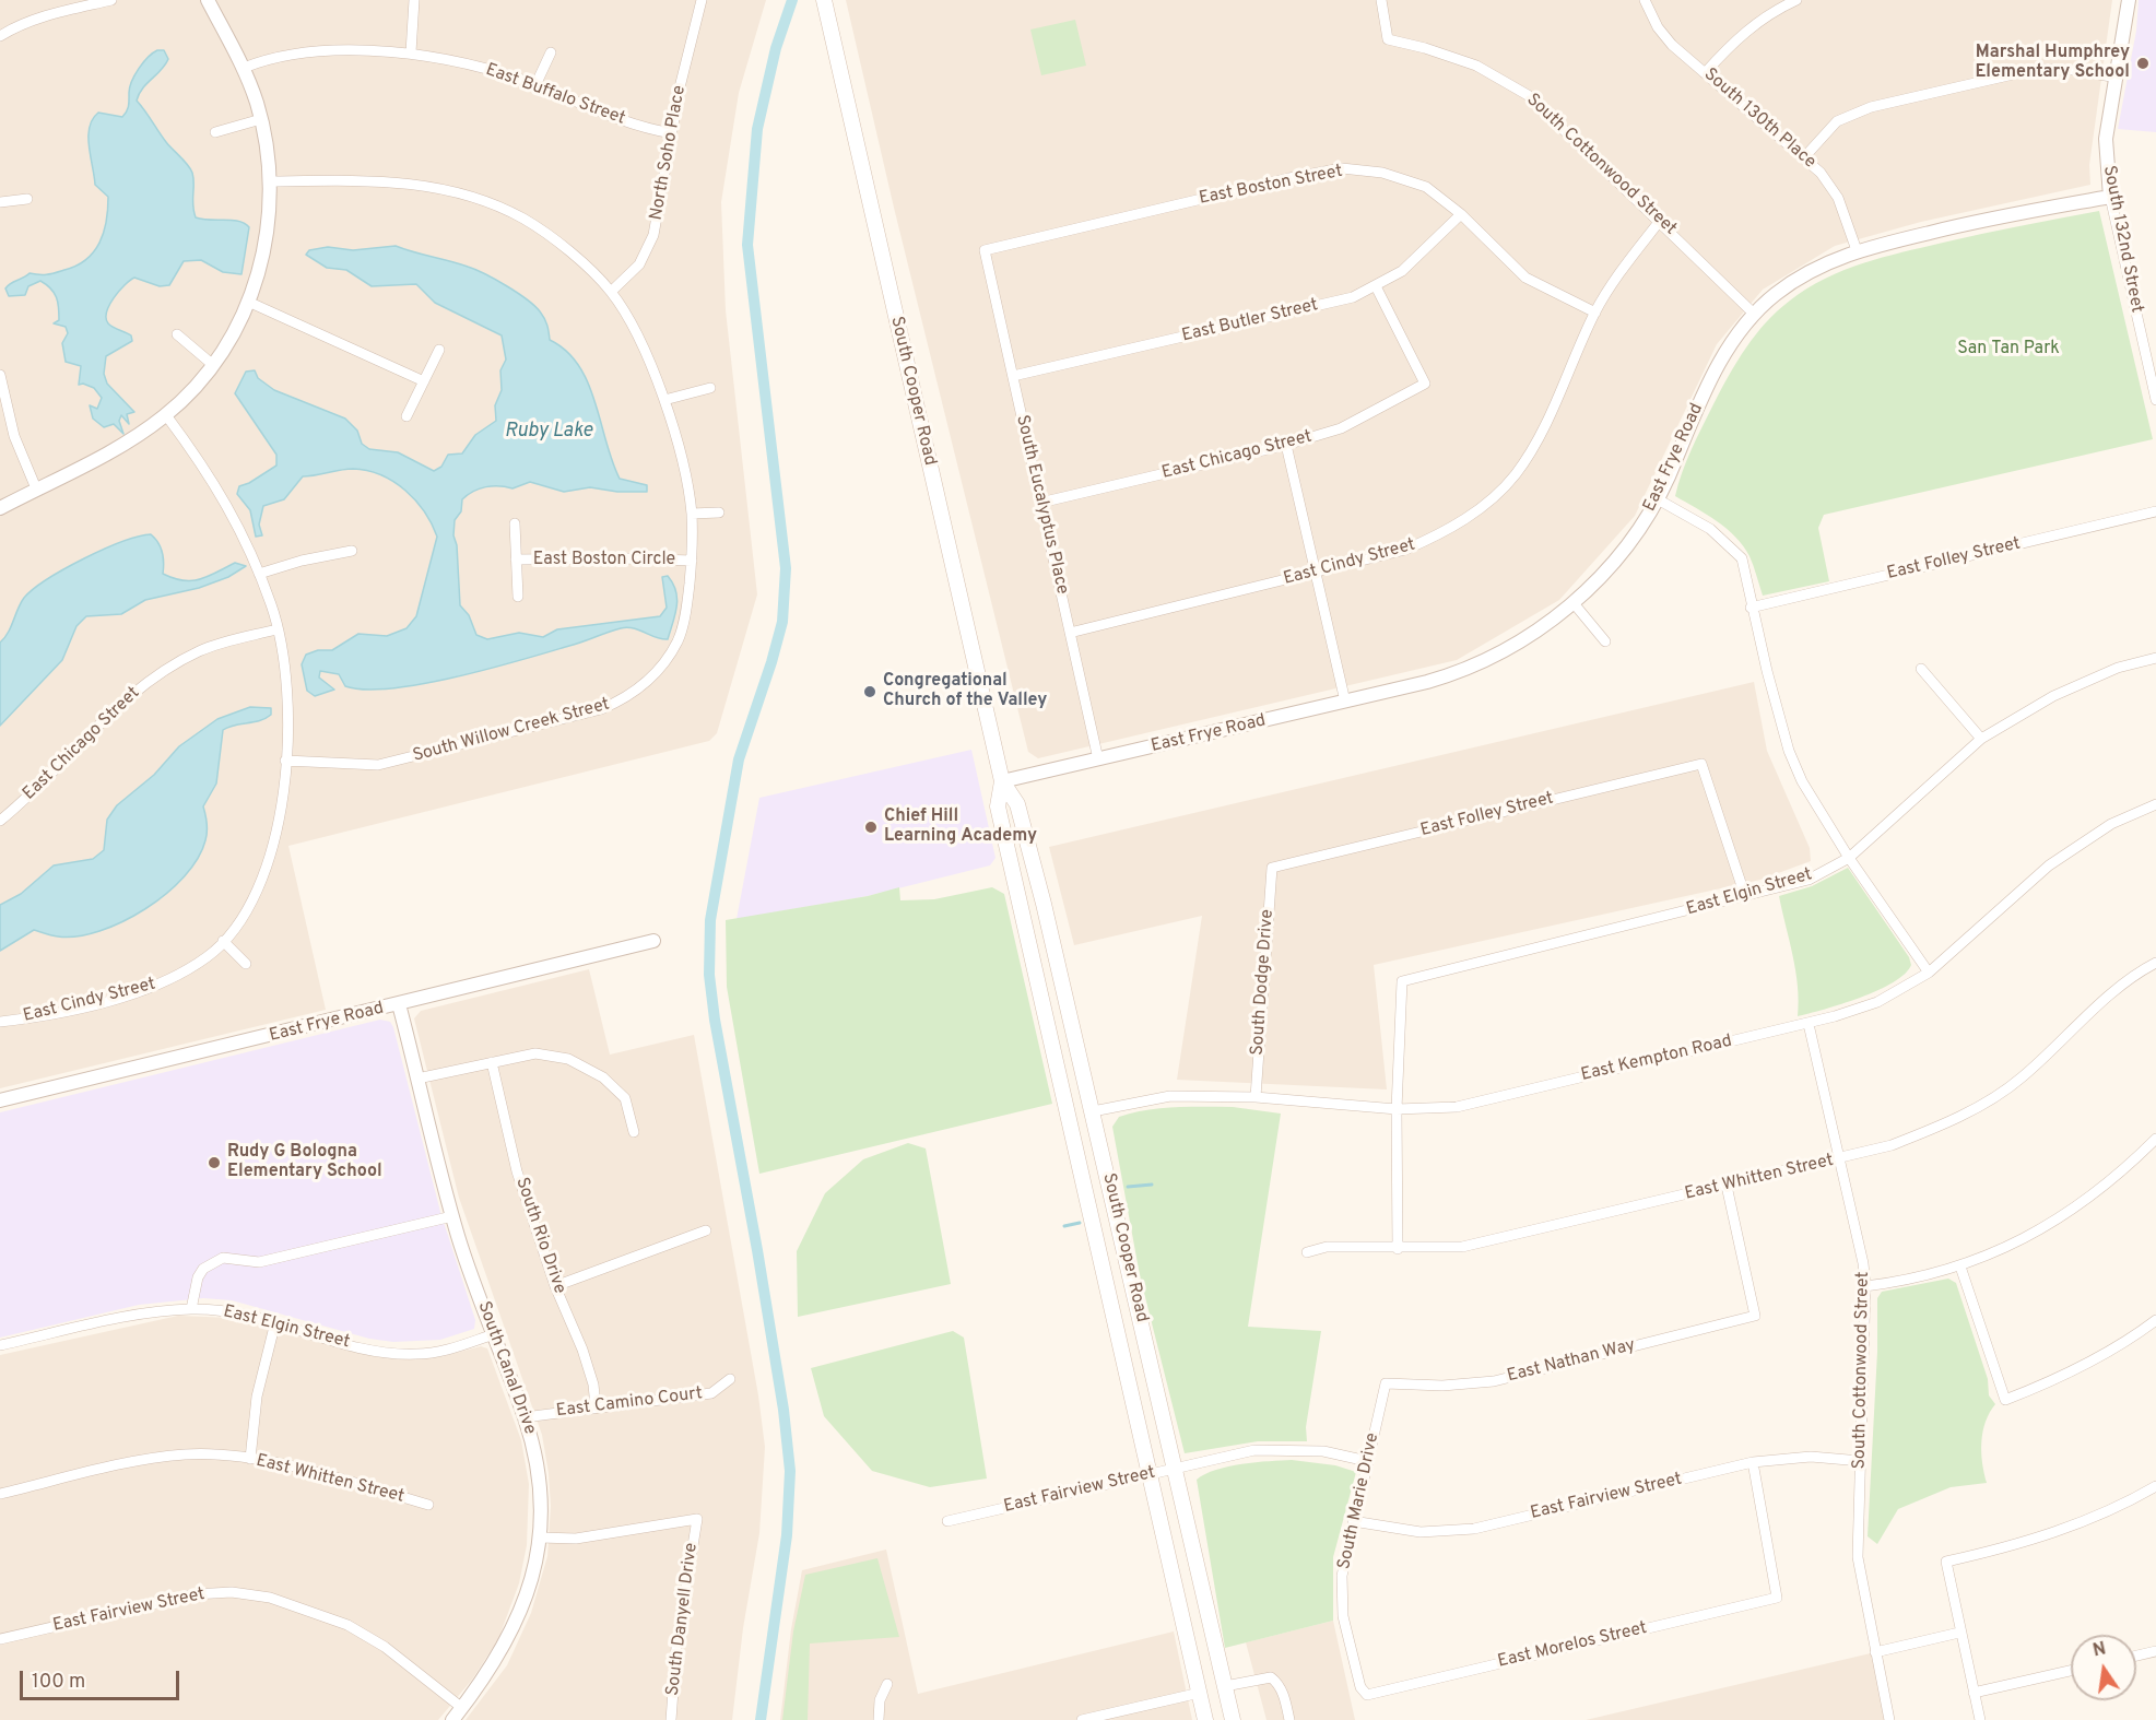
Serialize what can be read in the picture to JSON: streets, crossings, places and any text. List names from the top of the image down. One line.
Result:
{"streets":{"main road":["South Cooper Road"],"street":["East Buffalo Street","South 130th Place","North Soho Place","South Cottonwood Street","East Boston Street","South 132nd Street","East Butler Street","East Chicago Street","East Frye Road","South Eucalyptus Place","East Folley Street","East Boston Circle","East Cindy Street","South Willow Creek Street","East Elgin Street","South Dodge Drive","East Kempton Road","East Whitten Street","South Rio Drive","East Nathan Way","South Canal Drive","East Camino Court","East Fairview Street","South Marie Drive","South Danyell Drive","East Morelos Street"]},"crossings":[["East Buffalo Street","North Soho Place"],["South 130th Place","East Frye Road"],["North Soho Place","South Willow Creek Street"],["South Cottonwood Street","East Frye Road"],["South Cottonwood Street","East Cindy Street"],["South Cottonwood Street","East Kempton Road"],["South Cottonwood Street","East Whitten Street"],["South Cottonwood Street","East Fairview Street"],["East Boston Street","East Butler Street"],["East Boston Street","South Eucalyptus Place"],["East Boston Street","East Cindy Street"],["South 132nd Street","East Frye Road"],["East Butler Street","East Chicago Street"],["East Butler Street","South Eucalyptus Place"],["South Cooper Road","East Frye Road"],["South Cooper Road","East Kempton Road"],["South Cooper Road","East Fairview Street"],["East Chicago Street","South Eucalyptus Place"],["East Chicago Street","East Cindy Street"],["East Frye Road","South Eucalyptus Place"],["East Frye Road","South Canal Drive"],["South Eucalyptus Place","East Cindy Street"],["East Folley Street","East Elgin Street"],["East Folley Street","South Dodge Drive"],["East Boston Circle","South Willow Creek Street"],["East Cindy Street","South Willow Creek Street"],["East Elgin Street","East Kempton Road"],["East Elgin Street","South Canal Drive"],["South Dodge Drive","East Kempton Road"],["East Whitten Street","East Nathan Way"],["South Rio Drive","East Camino Court"],["East Nathan Way","South Marie Drive"],["South Canal Drive","East Camino Court"],["South Canal Drive","East Fairview Street"],["South Canal Drive","South Danyell Drive"],["East Fairview Street","South Marie Drive"],["East Fairview Street","East Morelos Street"],["South Marie Drive","East Morelos Street"]],"water":["Ruby Lake"],"parks":["San Tan Park"],"places":["Marshal Humphrey Elementary School","Congregational Church of the Valley","Chief Hill Learning Academy","Rudy G Bologna Elementary School"],"scale_bar":"100 m","north":"top"}
